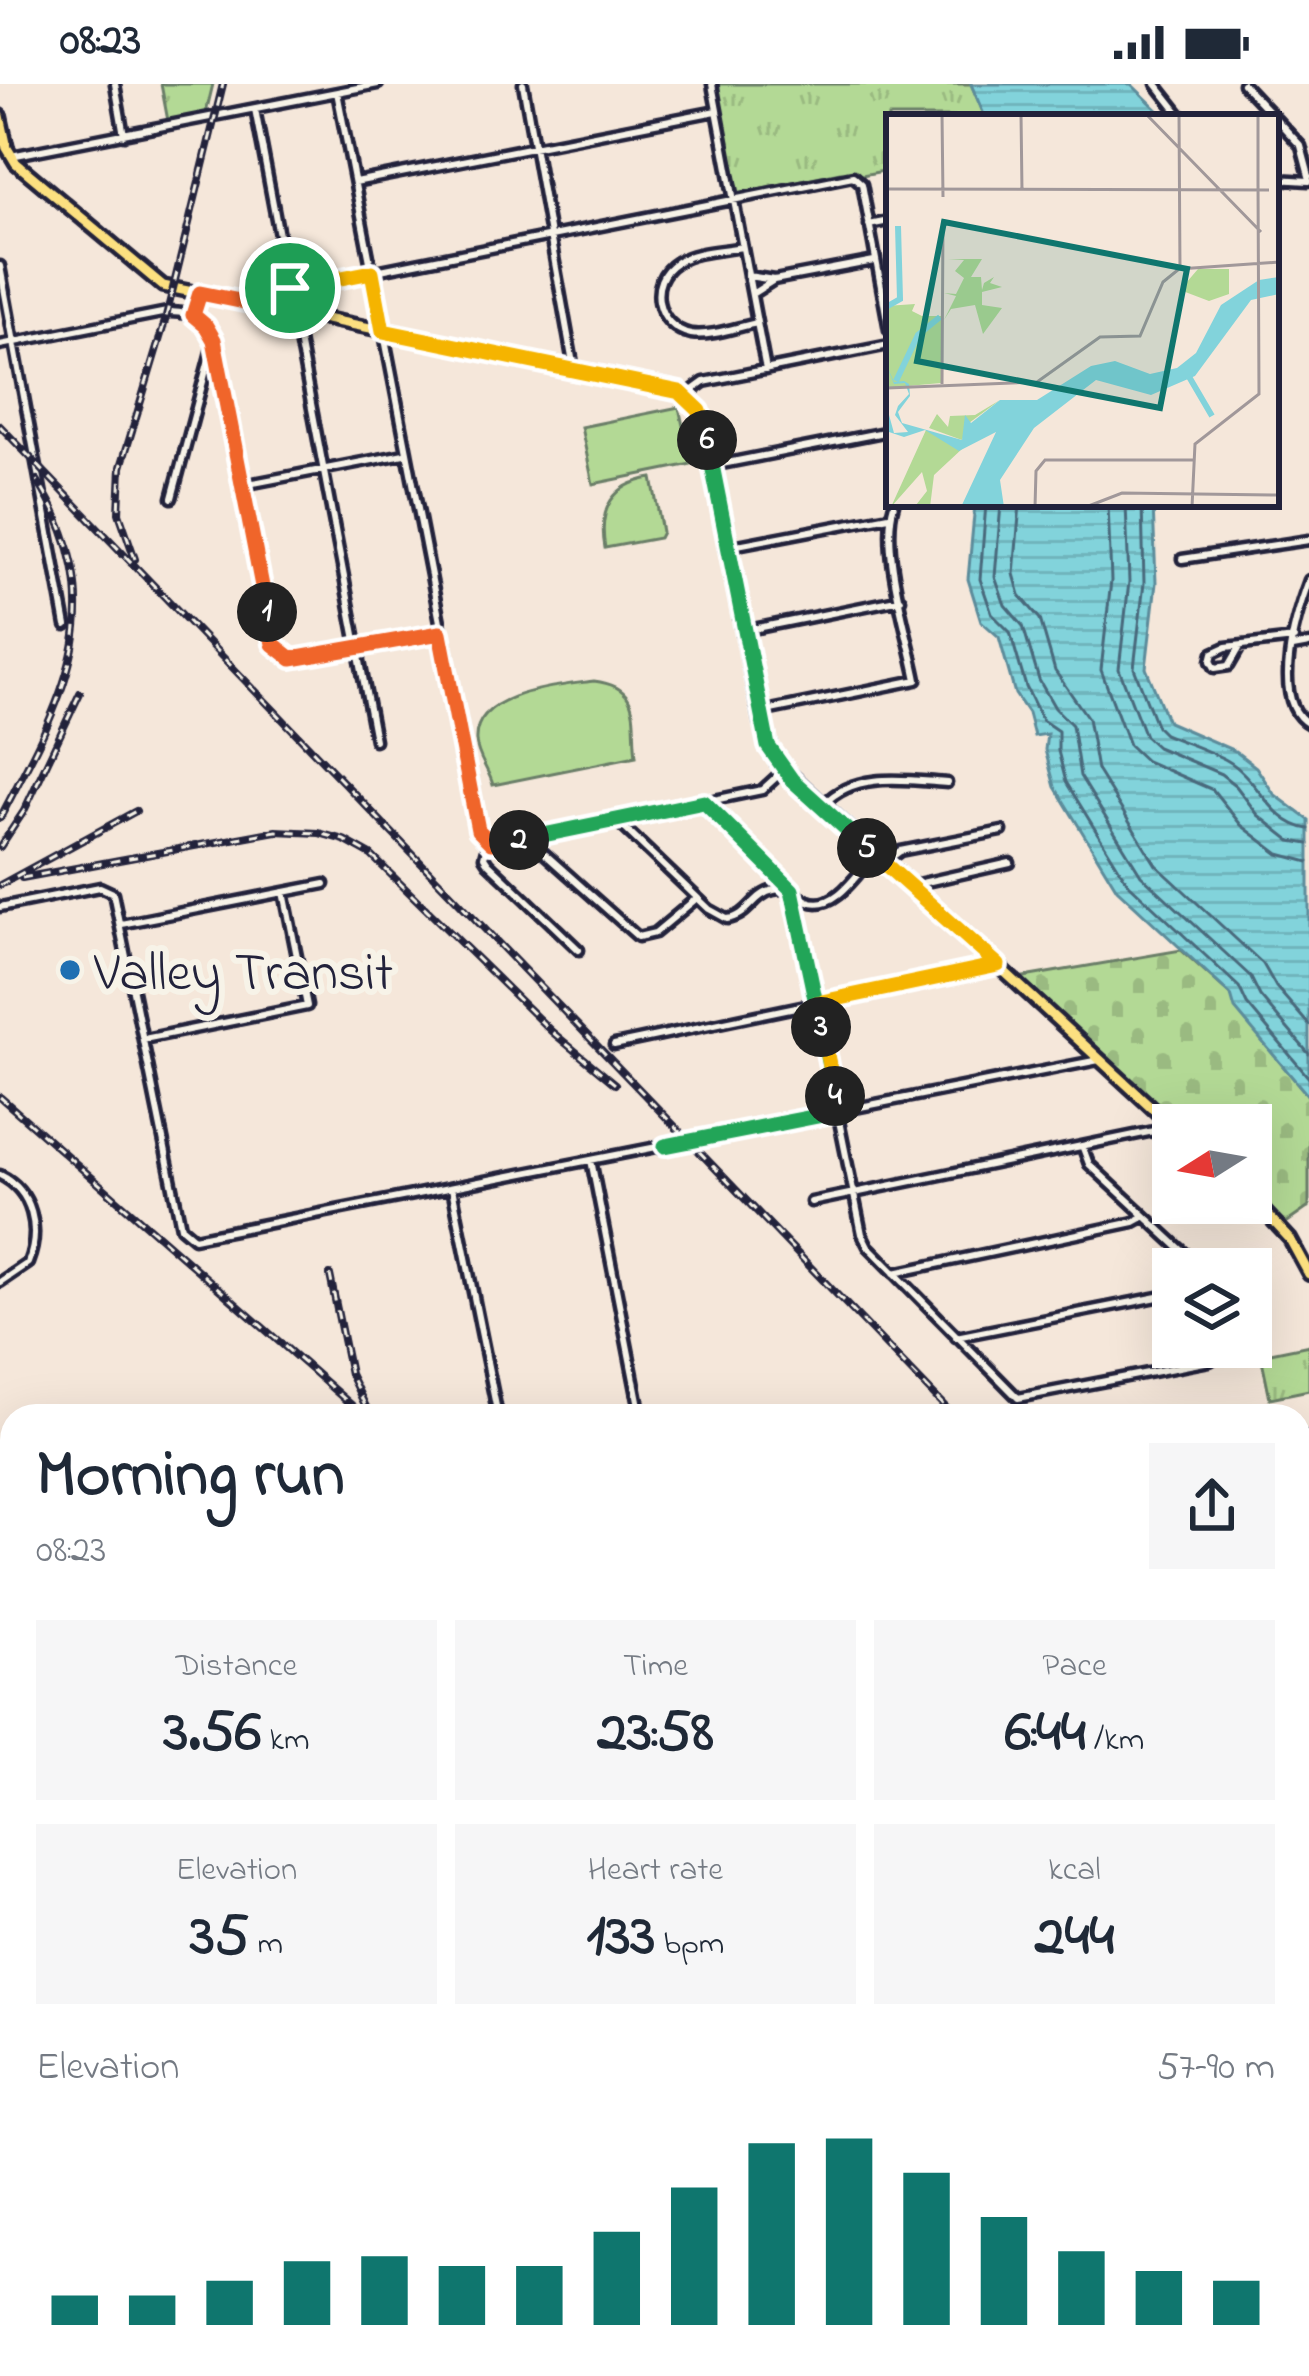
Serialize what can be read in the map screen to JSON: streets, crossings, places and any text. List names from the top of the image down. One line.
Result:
{"places":["Valley Transit"],"north":"left","page":{"status":"08:23","pins":["6","1","2","5","3","4"],"heading":["Morning run","08:23"],"stats":[["Distance","3.56 km"],["Time","23:58"],["Pace","6:44 /km"],["Elevation","35 m"],["Heart rate","133 bpm"],["kcal","244"]],"chart":["Elevation","57–90 m"]}}
